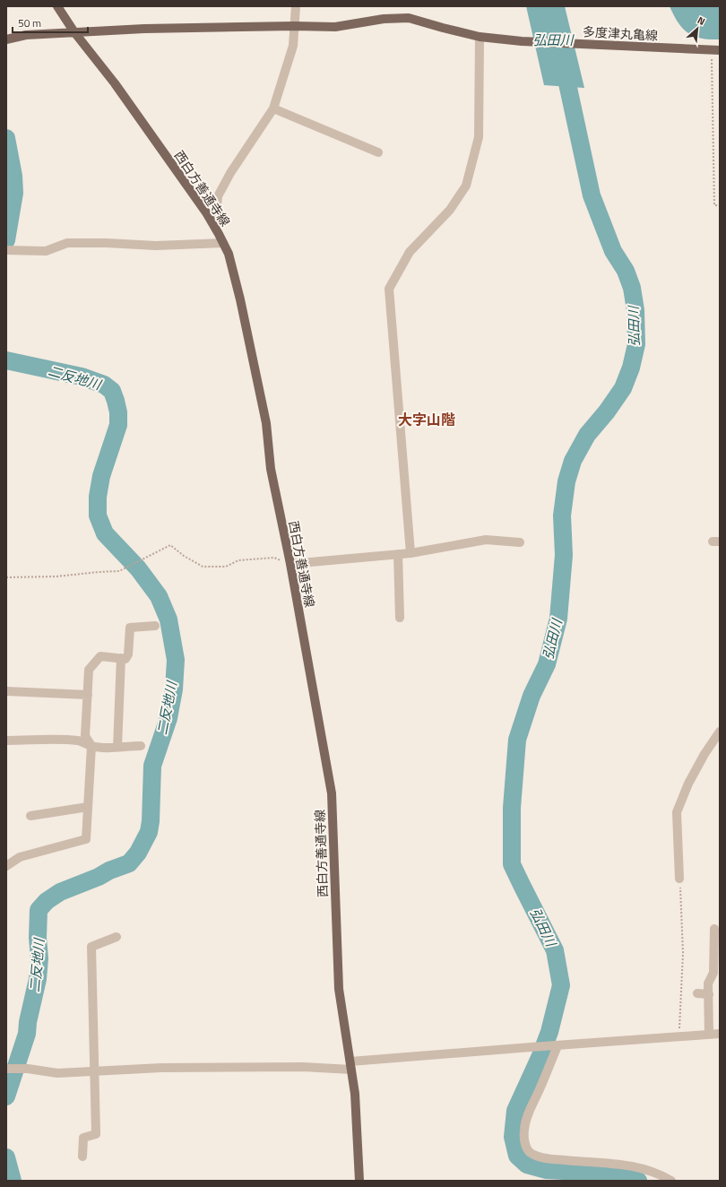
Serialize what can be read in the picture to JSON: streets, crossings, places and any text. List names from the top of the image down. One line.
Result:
{"streets":{"main road":["多度津丸亀線","西白方善通寺線"]},"crossings":[["多度津丸亀線","西白方善通寺線"]],"districts":["大字山階"],"water":["弘田川","二反地川"],"scale_bar":"50 m","north":"top right"}
